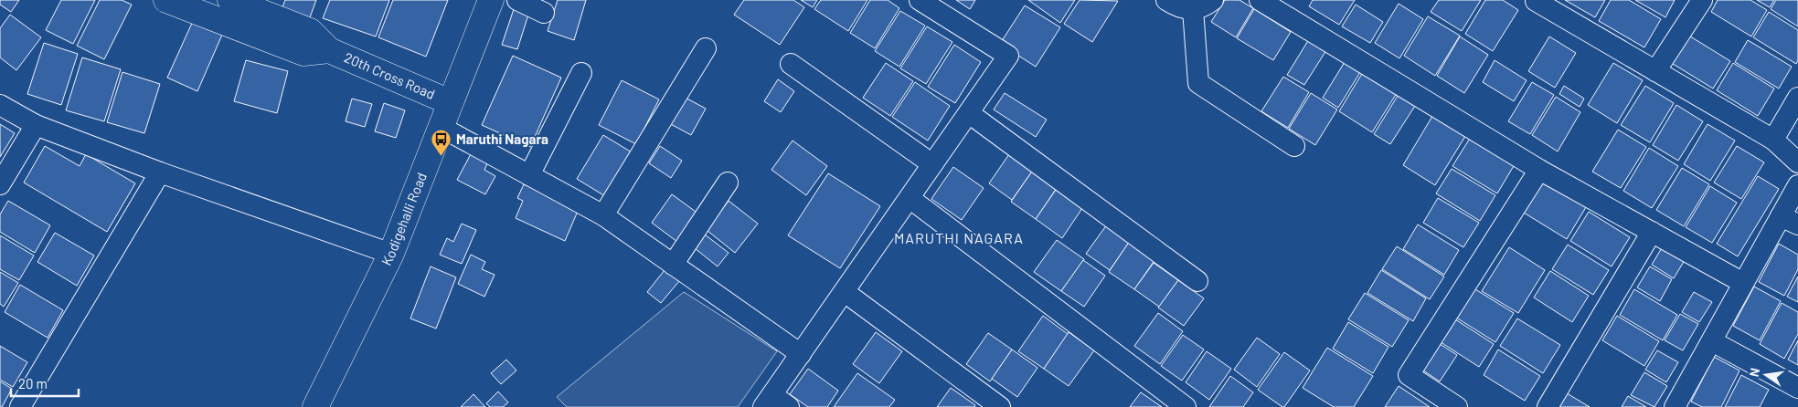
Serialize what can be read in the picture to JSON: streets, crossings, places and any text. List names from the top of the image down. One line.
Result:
{"streets":{"main road":["20th Cross Road","Kodigehalli Road"]},"crossings":[["20th Cross Road","Kodigehalli Road"]],"districts":["MARUTHI NAGARA"],"places":{"bus stop":["Maruthi Nagara"]},"scale_bar":"20 m","north":"left"}
